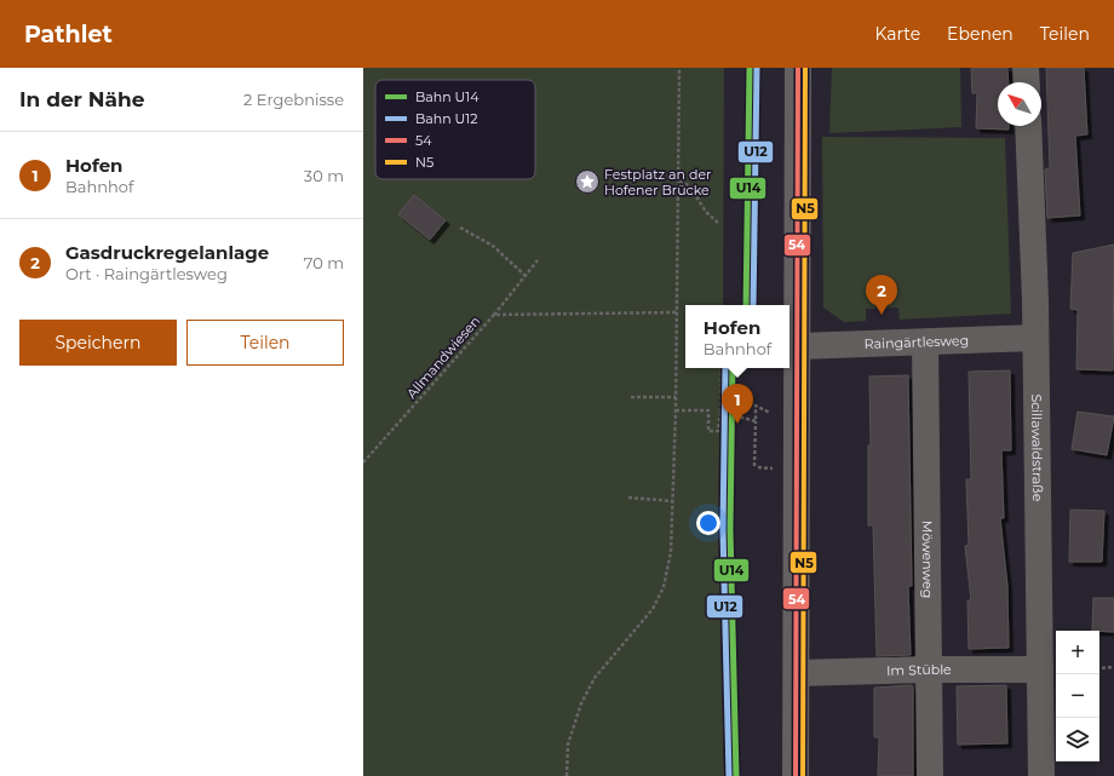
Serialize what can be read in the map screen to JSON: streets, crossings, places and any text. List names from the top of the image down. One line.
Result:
{"streets":{"street":["Raingärtlesweg","Scillawaldstraße","Möwenweg","Im Stüble"],"path":["Allmandwiesen"]},"crossings":[["Raingärtlesweg","Scillawaldstraße"],["Raingärtlesweg","Möwenweg"],["Scillawaldstraße","Im Stüble"],["Möwenweg","Im Stüble"]],"places":{"place":["Festplatz an der Hofener Brücke"]},"lines":["rail line U14","rail line U12","transit line 54","transit line N5"],"legend":["Bahn U14","Bahn U12","54","N5"],"north":"top left","page":{"header":"Pathlet","nav":["Karte","Ebenen","Teilen"],"heading":["In der Nähe","2 Ergebnisse"],"list":[{"mark":"1","name":"Hofen","note":"Bahnhof","value":"30 m"},{"mark":"2","name":"Gasdruckregelanlage","note":"Ort · Raingärtlesweg","value":"70 m"}],"pins":["2","1"],"buttons":["Speichern","Teilen"],"popup":["Hofen","Bahnhof"],"map_buttons":["+","−"]}}
